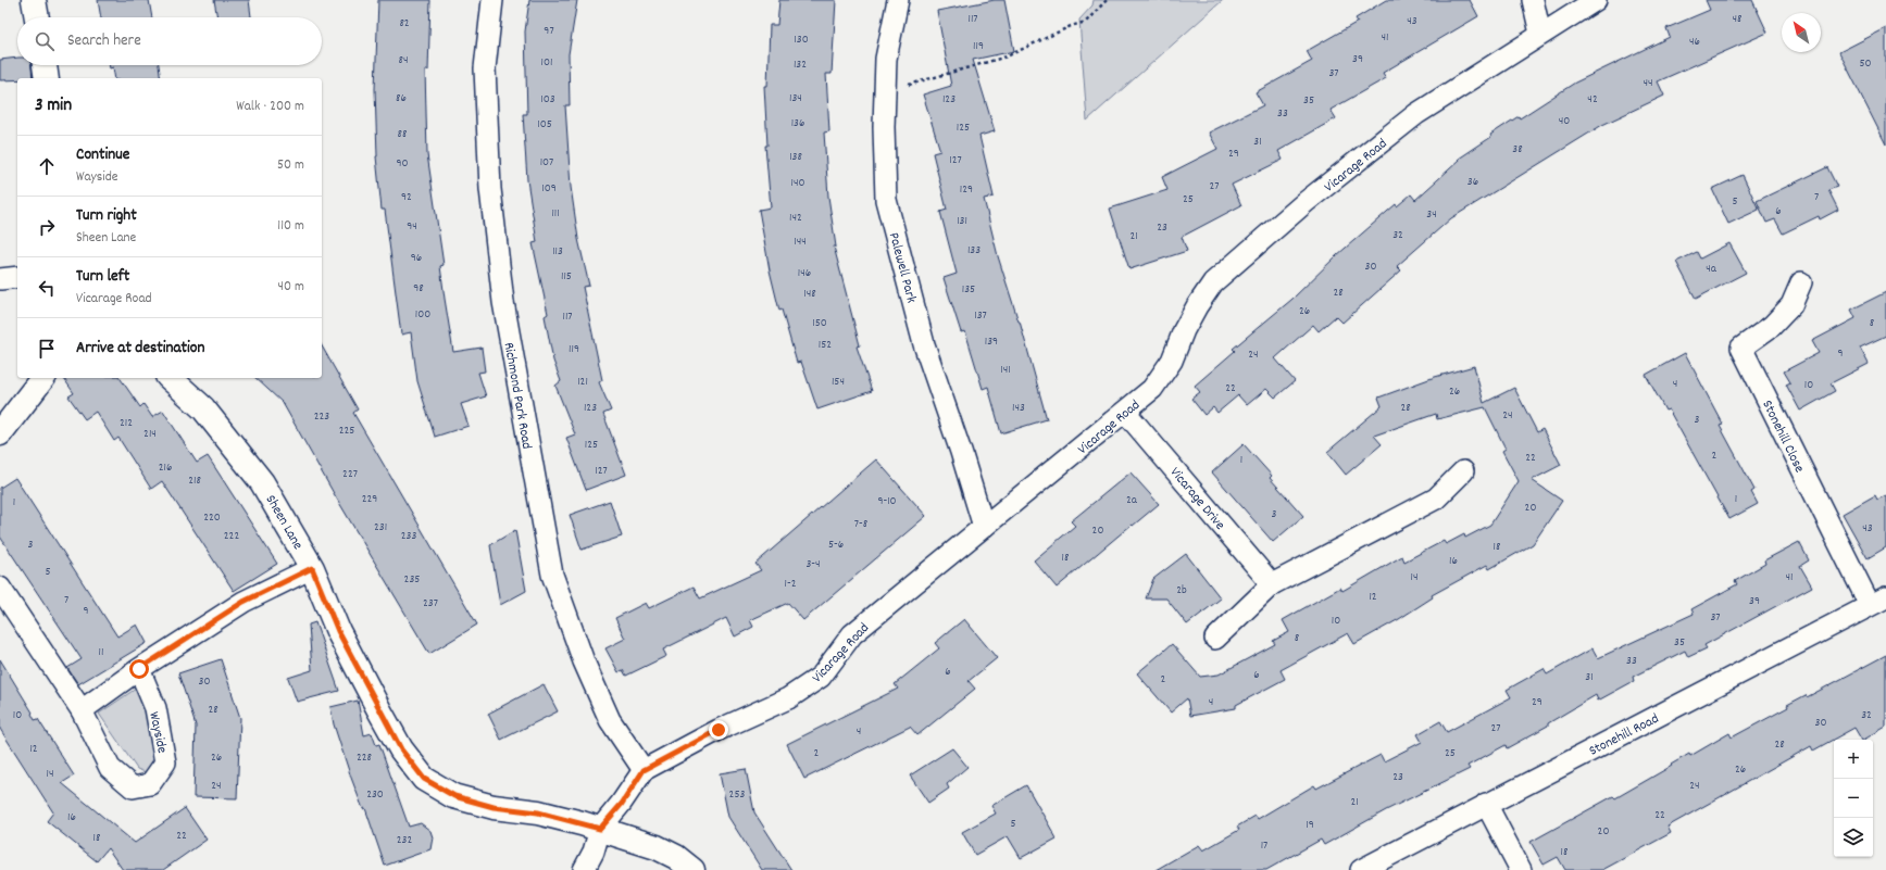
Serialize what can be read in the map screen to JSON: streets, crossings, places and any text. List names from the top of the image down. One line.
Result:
{"streets":{"main road":["Sheen Lane"],"street":["Vicarage Road","Palewell Park","Richmond Park Road","Stonehill Close","Vicarage Drive","Wayside","Stonehill Road"]},"crossings":[["Vicarage Road","Palewell Park"],["Vicarage Road","Richmond Park Road"],["Vicarage Road","Vicarage Drive"],["Vicarage Road","Sheen Lane"],["Stonehill Close","Stonehill Road"]],"house_numbers":["117","48","43","82","97","41","130","46","119","39","84","101","50","132","37","44","86","134","103","123","42","35","33","40","136","105","125","88","31","38","29","138","127","107","90","36","140","27","109","129","92","7","25","5","6","111","34","142","131","94","23","32","21","144","133","113","96","30","4a","146","115","98","135","28","148","26","100","137","117","150","8","139","152","119","9","24","141","121","154","4","10","22","26","123","143","28","24","223","3","212","225","214","125","2","22","1","216","127","227","218","229","1","2a","9-10","1","20","3","220","7-8","231","43","20","222","233","3","5-6","18","18","16","3-4","5","14","41","235","1-2","2b","12","7","39","237","9","37","10","8","35","11","33","6","6","31","2","30","4","29","28","10","32","30","27","4","28","12","2","25","26","228","26","14","23","24","24","230","253","21","22","16","5","19","20","22","18","232","17","18"],"north":"top left","page":{"search":"Search here","heading":["3 min","Walk · 200 m"],"list":[["Continue","Wayside","50 m"],["Turn right","Sheen Lane","110 m"],["Turn left","Vicarage Road","40 m"],"Arrive at destination"],"map_buttons":["+","−"]}}
